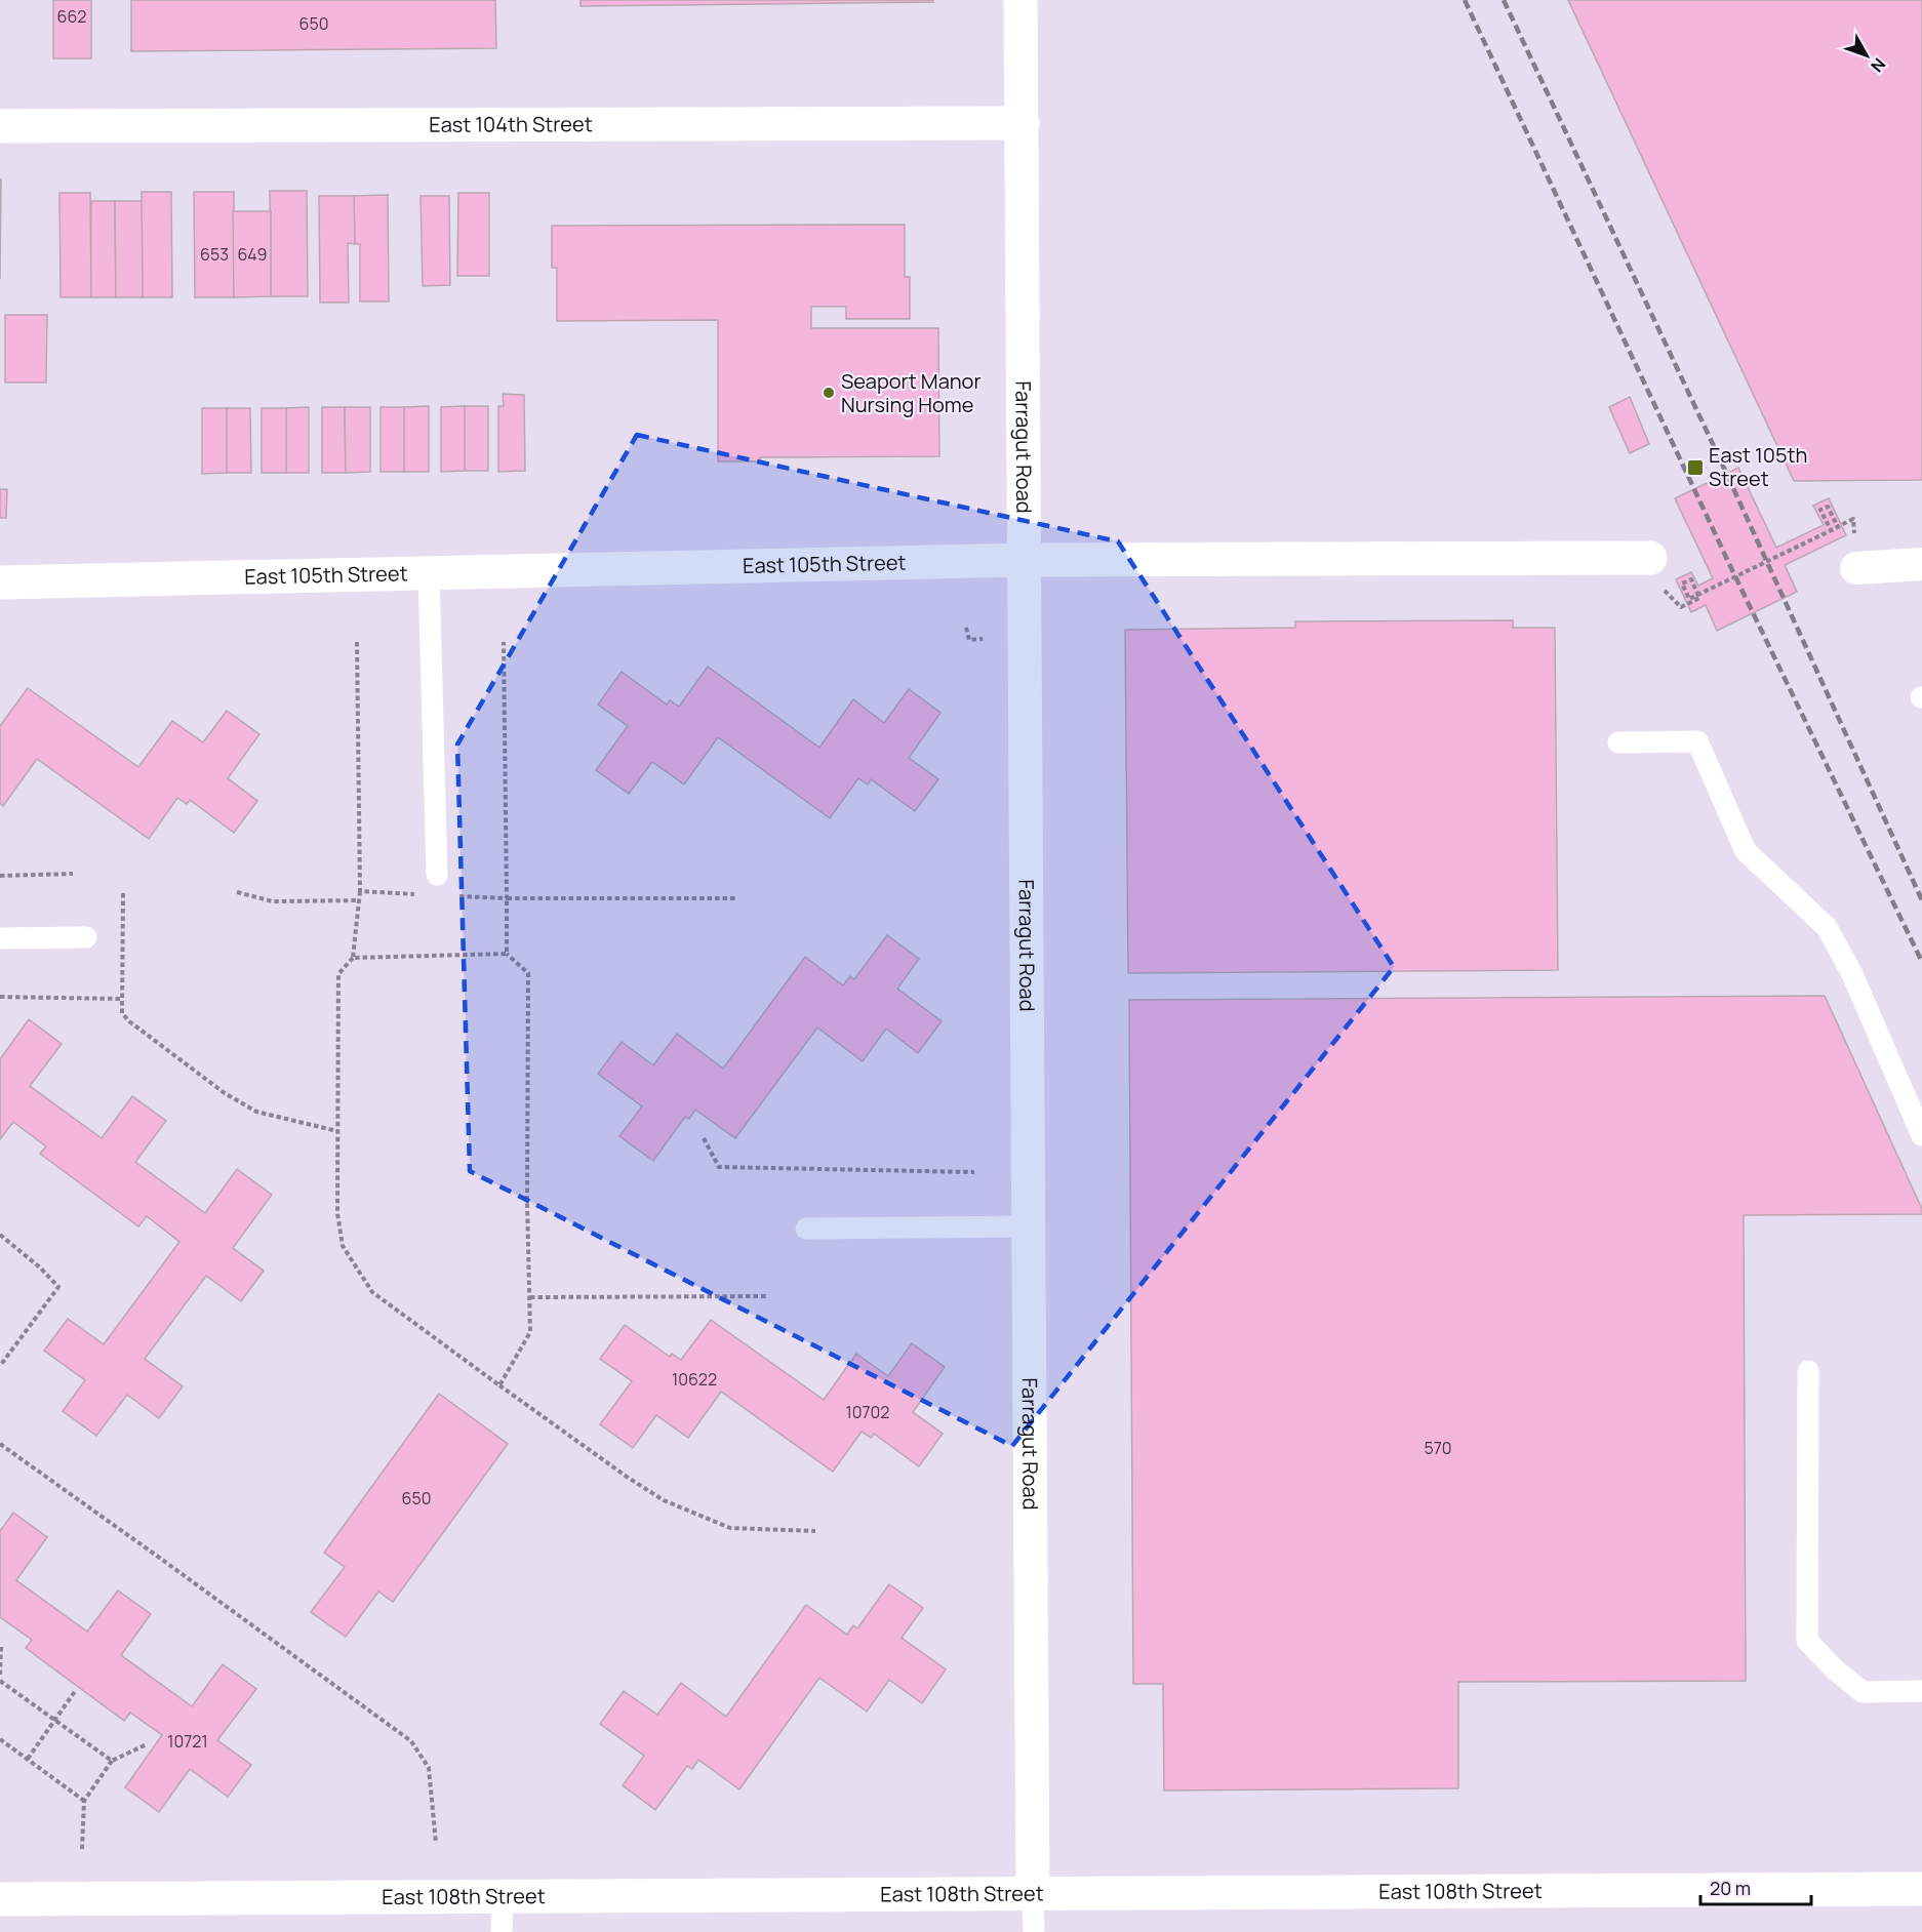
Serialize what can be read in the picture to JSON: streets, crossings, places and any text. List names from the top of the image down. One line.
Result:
{"streets":{"street":["East 104th Street","Farragut Road","East 105th Street","East 108th Street"]},"crossings":[["East 104th Street","Farragut Road"],["Farragut Road","East 105th Street"],["Farragut Road","East 108th Street"]],"places":{"other":["Seaport Manor Nursing Home"],"transit":["East 105th Street"]},"house_numbers":["662","650","653","649","10622","10702","570","650","10721"],"scale_bar":"20 m","north":"bottom right"}
